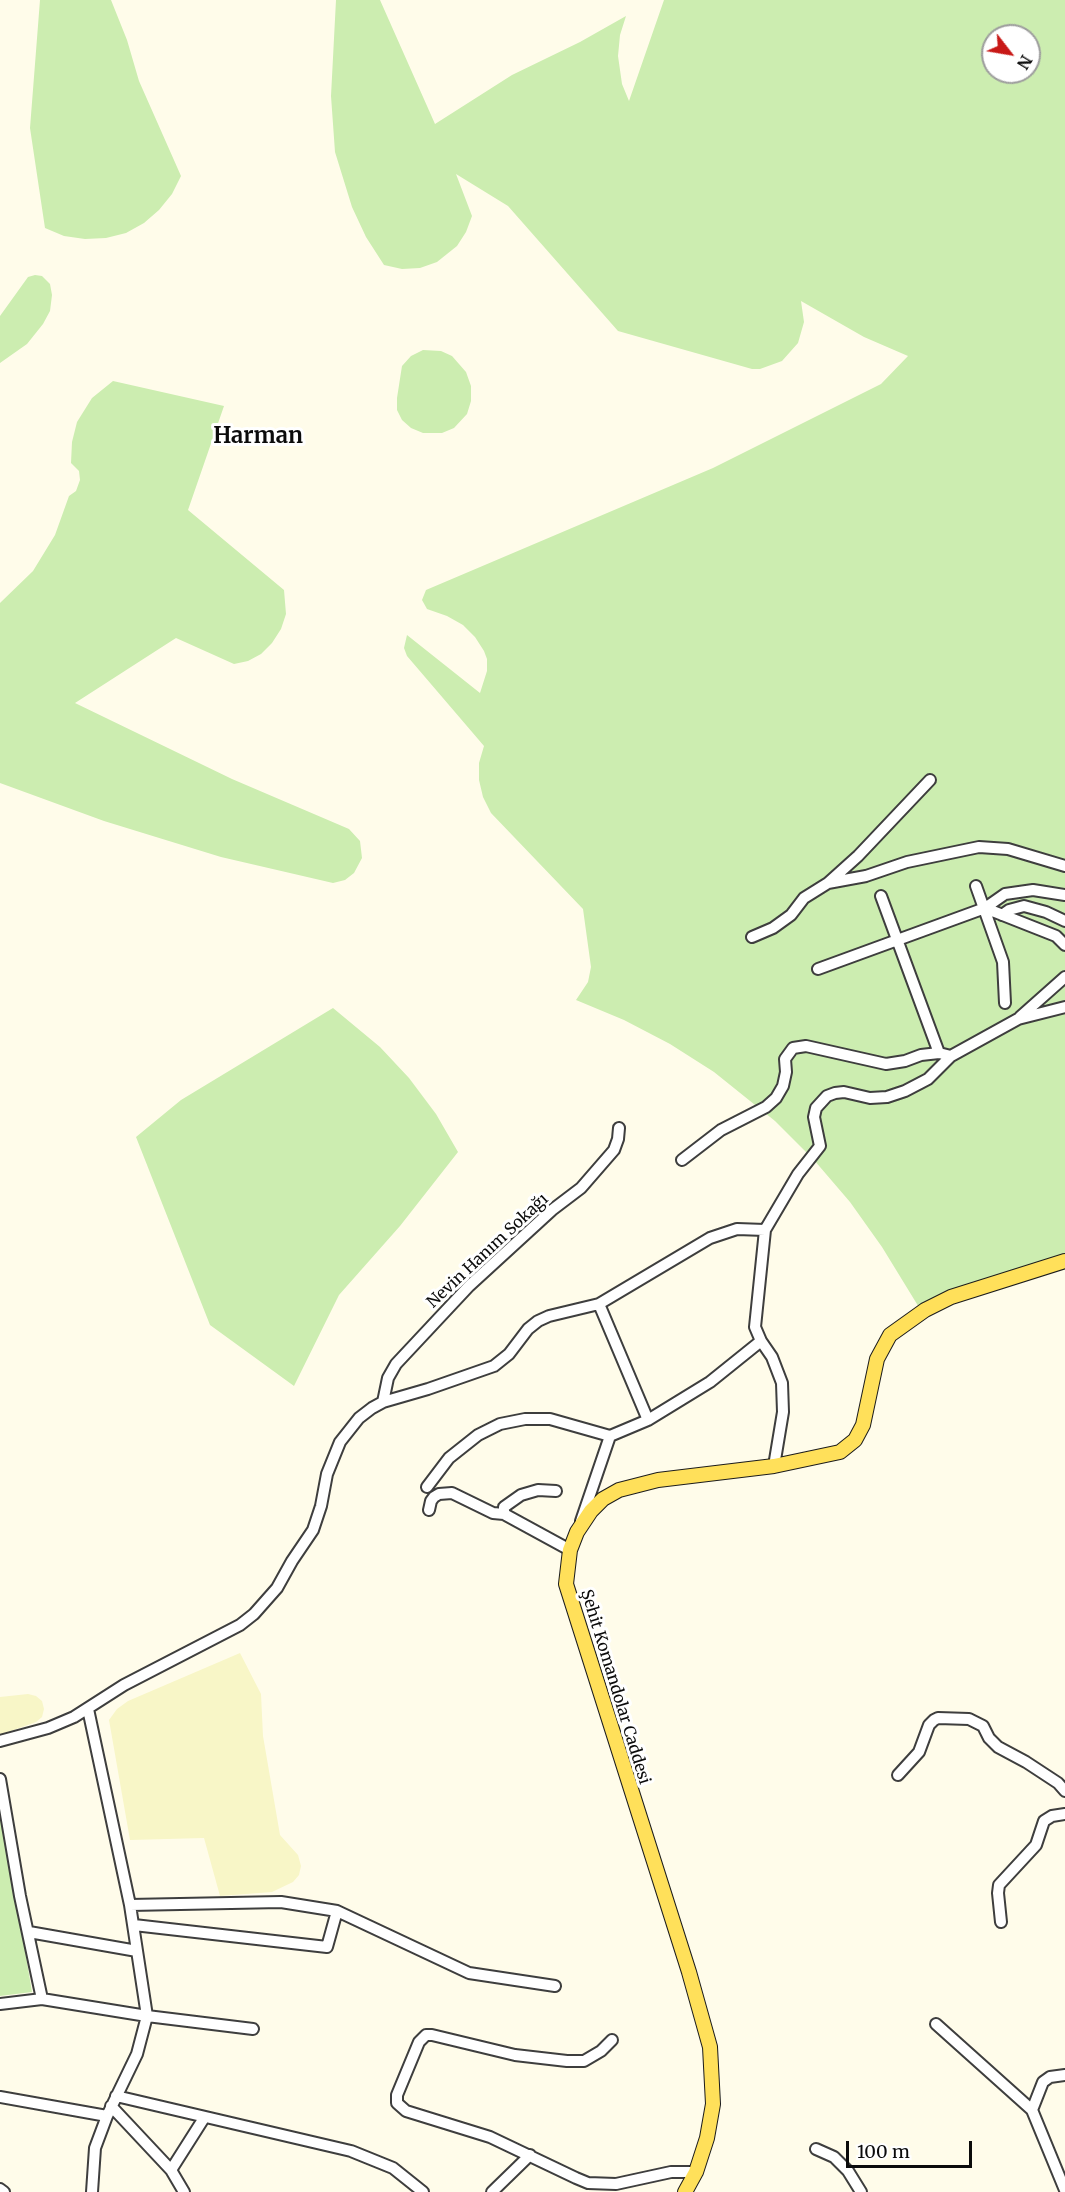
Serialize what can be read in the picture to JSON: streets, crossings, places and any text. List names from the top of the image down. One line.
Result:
{"streets":{"main road":["Şehit Komandolar Caddesi"],"street":["Nevin Hanım Sokağı"]},"districts":["Harman"],"scale_bar":"100 m","north":"bottom right"}
